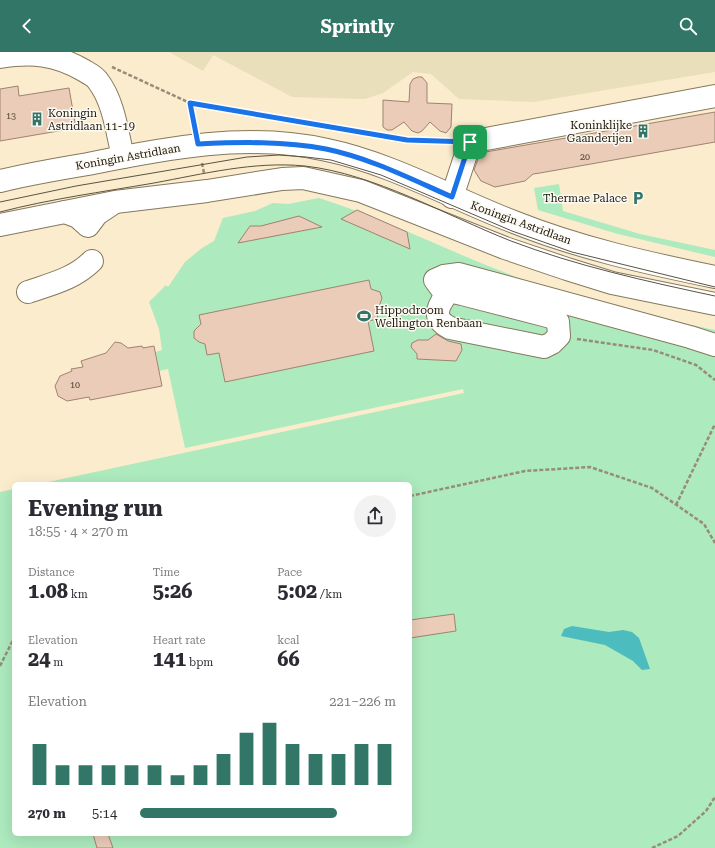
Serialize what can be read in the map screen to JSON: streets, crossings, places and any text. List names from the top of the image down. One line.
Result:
{"streets":{"street":["Koningin Astridlaan"]},"places":{"building":["Koningin Astridlaan 11-19","Koninklijke Gaanderijen"],"parking":["Thermae Palace"],"sports":["Hippodroom Wellington Renbaan"]},"house_numbers":["13","20","10"],"page":{"header":"Sprintly","heading":["Evening run","18:55 · 4 × 270 m"],"stats":[["Distance","1.08 km"],["Time","5:26"],["Pace","5:02 /km"],["Elevation","24 m"],["Heart rate","141 bpm"],["kcal","66"]],"chart":["Elevation","221–226 m"],"list":[{"name":"270 m","note":"5:14"}]}}
